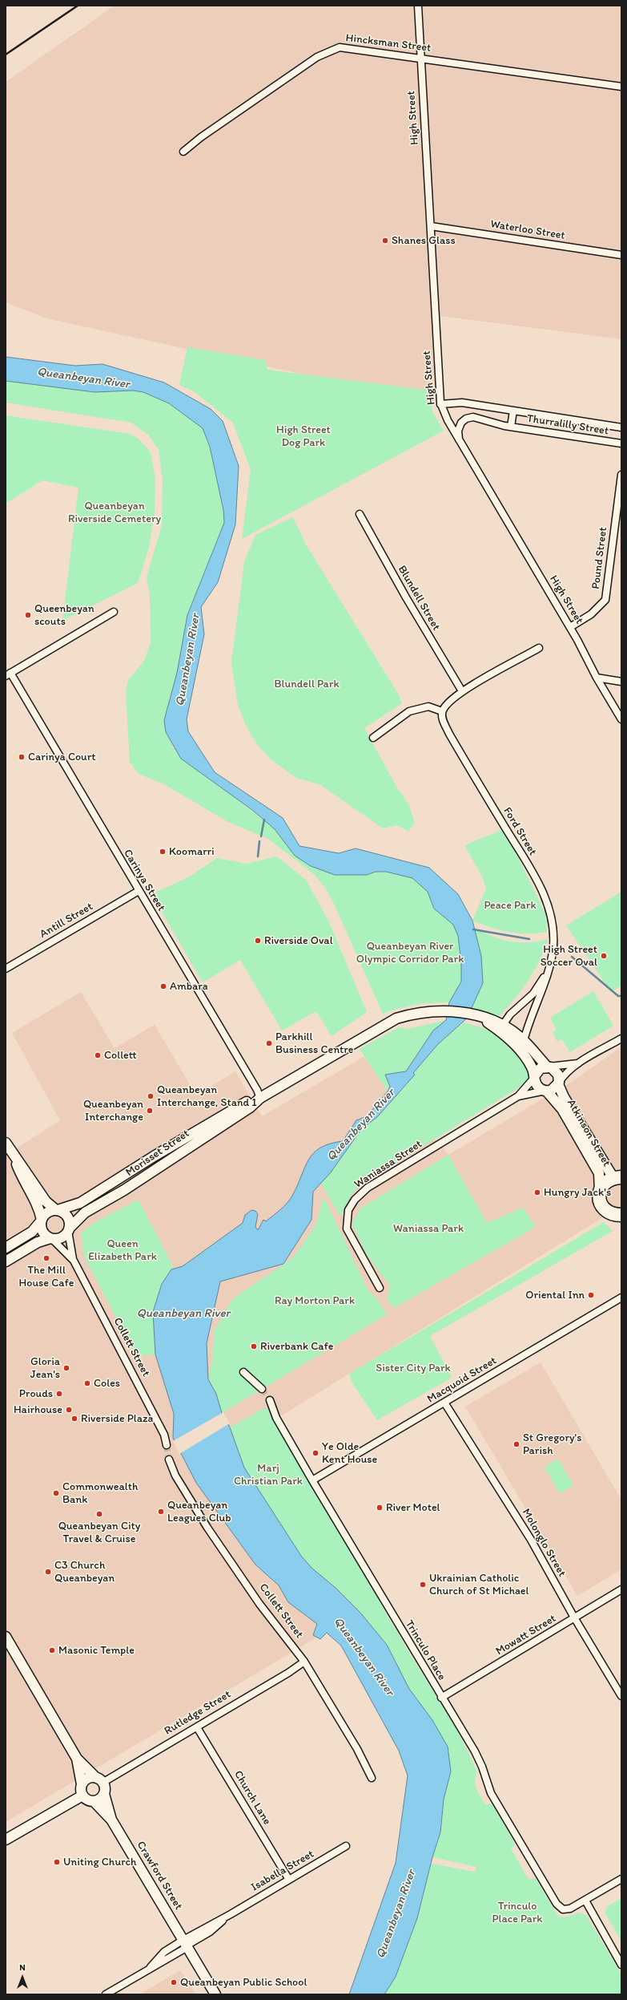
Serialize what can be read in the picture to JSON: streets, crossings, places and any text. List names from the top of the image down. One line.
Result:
{"streets":{"street":["Hincksman Street","High Street","Waterloo Street","Thurralilly Street","Pound Street","Blundell Street","Ford Street","Carinya Street","Antill Street","Atkinson Street","Morisset Street","Waniassa Street","Collett Street","Macquoid Street","Molonglo Street","Mowatt Street","Trinculo Place","Rutledge Street","Church Lane","Isabella Street","Crawford Street"]},"crossings":[["Hincksman Street","High Street"],["High Street","Waterloo Street"],["High Street","Thurralilly Street"],["High Street","Pound Street"],["Ford Street","Morisset Street"],["Carinya Street","Antill Street"],["Carinya Street","Morisset Street"],["Atkinson Street","Waniassa Street"],["Morisset Street","Collett Street"],["Collett Street","Rutledge Street"],["Macquoid Street","Molonglo Street"],["Macquoid Street","Trinculo Place"],["Molonglo Street","Mowatt Street"],["Mowatt Street","Trinculo Place"],["Rutledge Street","Church Lane"],["Rutledge Street","Crawford Street"],["Church Lane","Isabella Street"],["Isabella Street","Crawford Street"]],"water":["Queanbeyan River"],"parks":["High Street Dog Park","Queanbeyan Riverside Cemetery","Blundell Park","Peace Park","Queanbeyan River Olympic Corridor Park","Waniassa Park","Queen Elizabeth Park","Ray Morton Park","Sister City Park","Marj Christian Park","Trinculo Place Park"],"places":["Shanes Glass","Queenbeyan scouts","Carinya Court","Koomarri","Riverside Oval","High Street Soccer Oval","Ambara","Parkhill Business Centre","Collett","Queanbeyan Interchange, Stand 1","Queanbeyan Interchange","Hungry Jack's","The Mill House Cafe","Oriental Inn","Riverbank Cafe","Gloria Jean's","Coles","Prouds","Hairhouse","Riverside Plaza","St Gregory's Parish","Ye Olde Kent House","Commonwealth Bank","River Motel","Queanbeyan Leagues Club","Queanbeyan City Travel & Cruise","C3 Church Queanbeyan","Ukrainian Catholic Church of St Michael","Masonic Temple","Uniting Church","Queanbeyan Public School"],"north":"top"}
